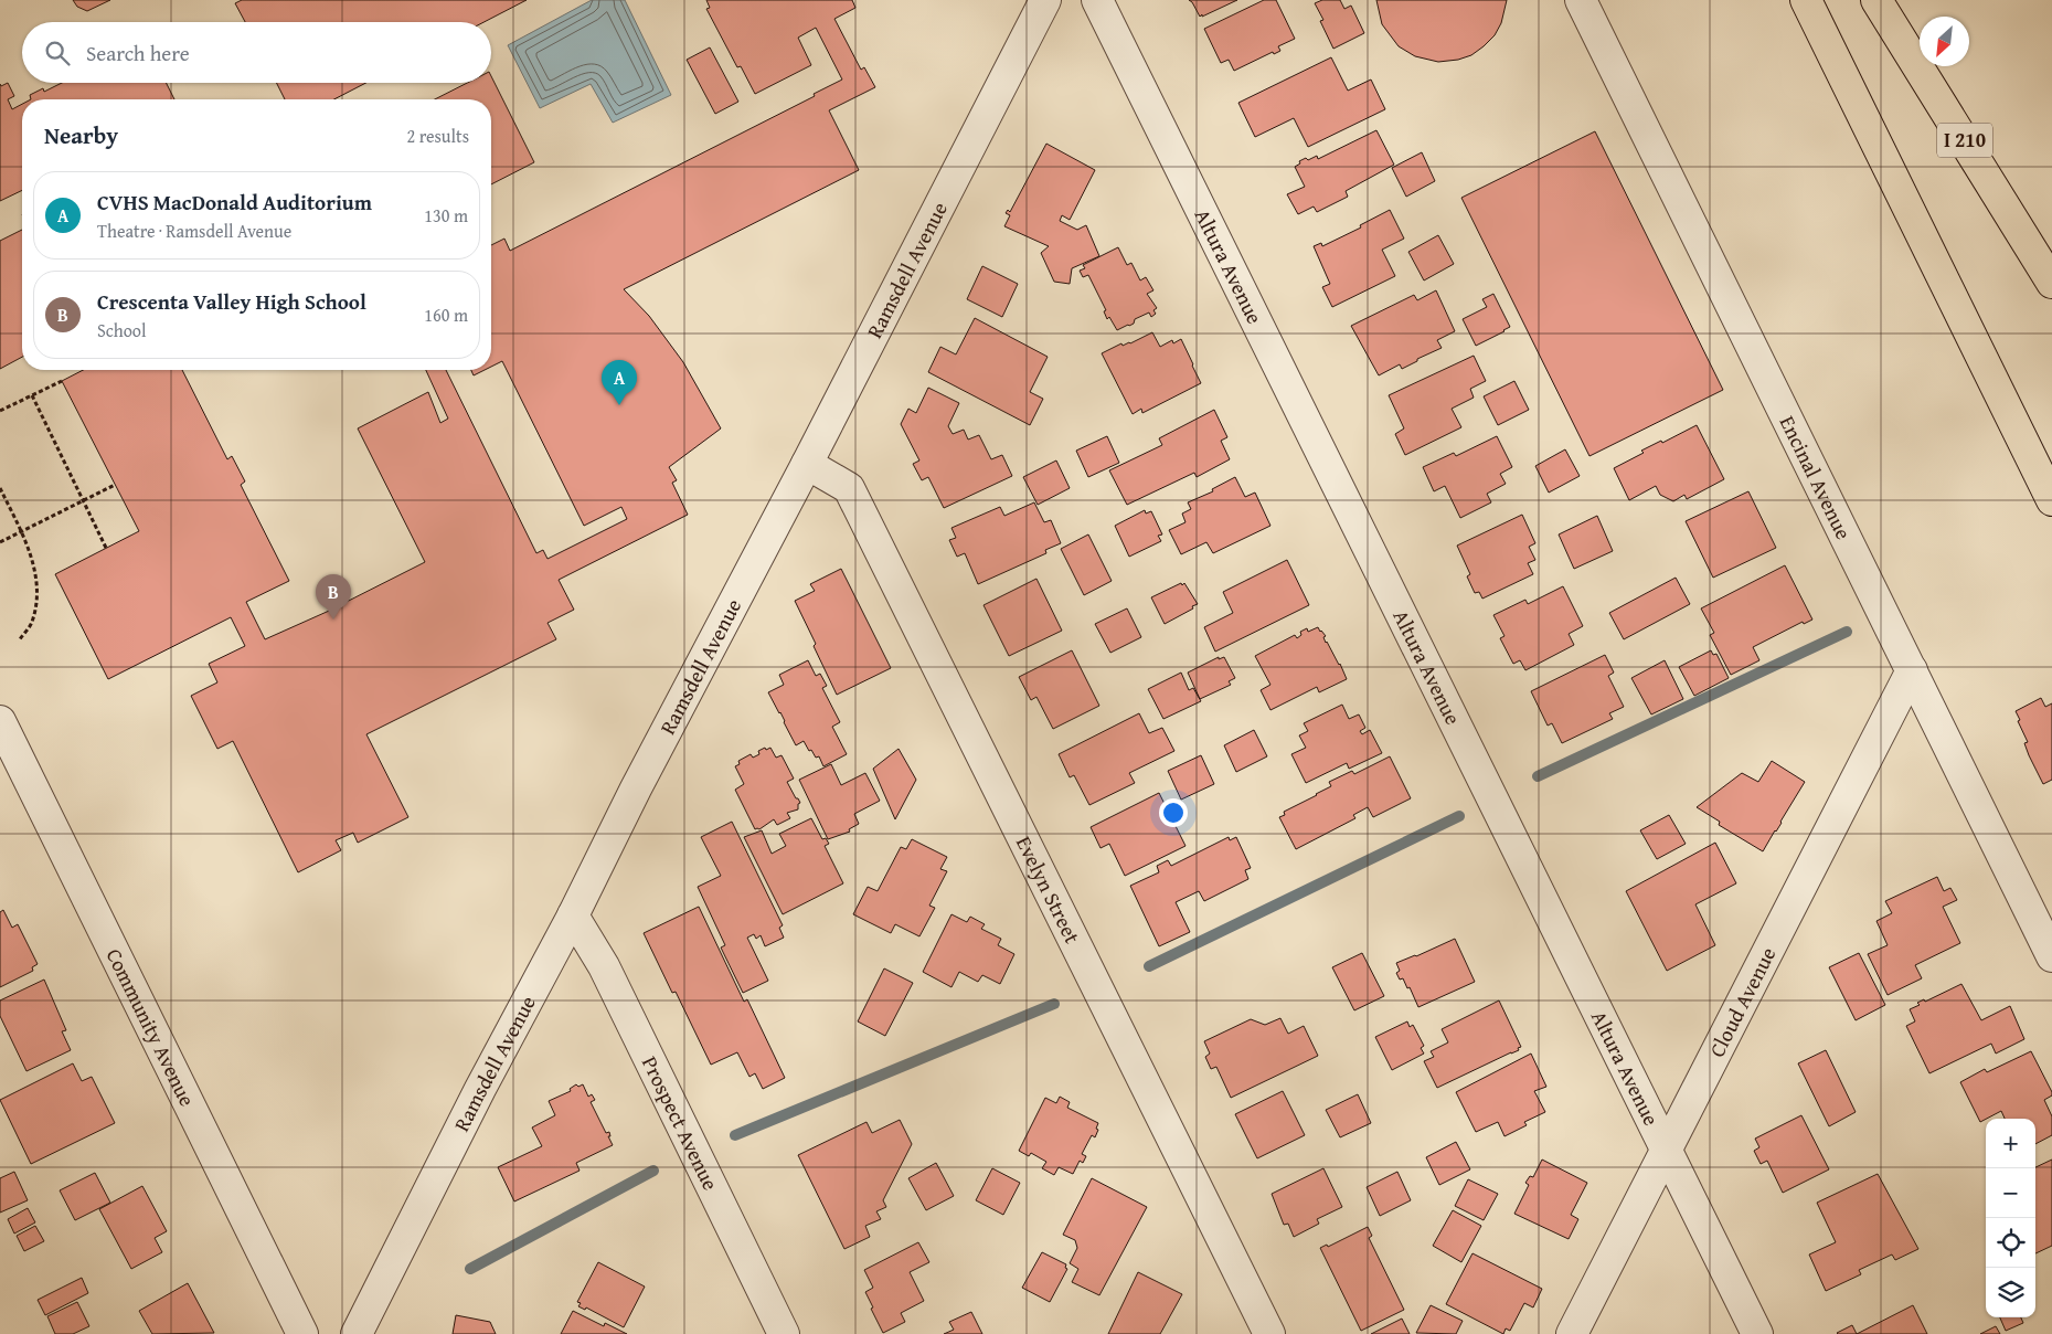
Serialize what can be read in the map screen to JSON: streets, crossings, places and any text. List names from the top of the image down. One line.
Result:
{"streets":{"highway":["I 210"],"street":["Altura Avenue","Ramsdell Avenue","Encinal Avenue","Evelyn Street","Cloud Avenue","Community Avenue","Prospect Avenue"]},"crossings":[["Altura Avenue","Cloud Avenue"],["Ramsdell Avenue","Evelyn Street"],["Ramsdell Avenue","Prospect Avenue"],["Encinal Avenue","Cloud Avenue"]],"north":"bottom left","page":{"search":"Search here","heading":["Nearby","2 results"],"list":[{"mark":"A","name":"CVHS MacDonald Auditorium","note":"Theatre · Ramsdell Avenue","value":"130 m"},{"mark":"B","name":"Crescenta Valley High School","note":"School","value":"160 m"}],"pins":["A","B"],"map_buttons":["+","−"]}}
